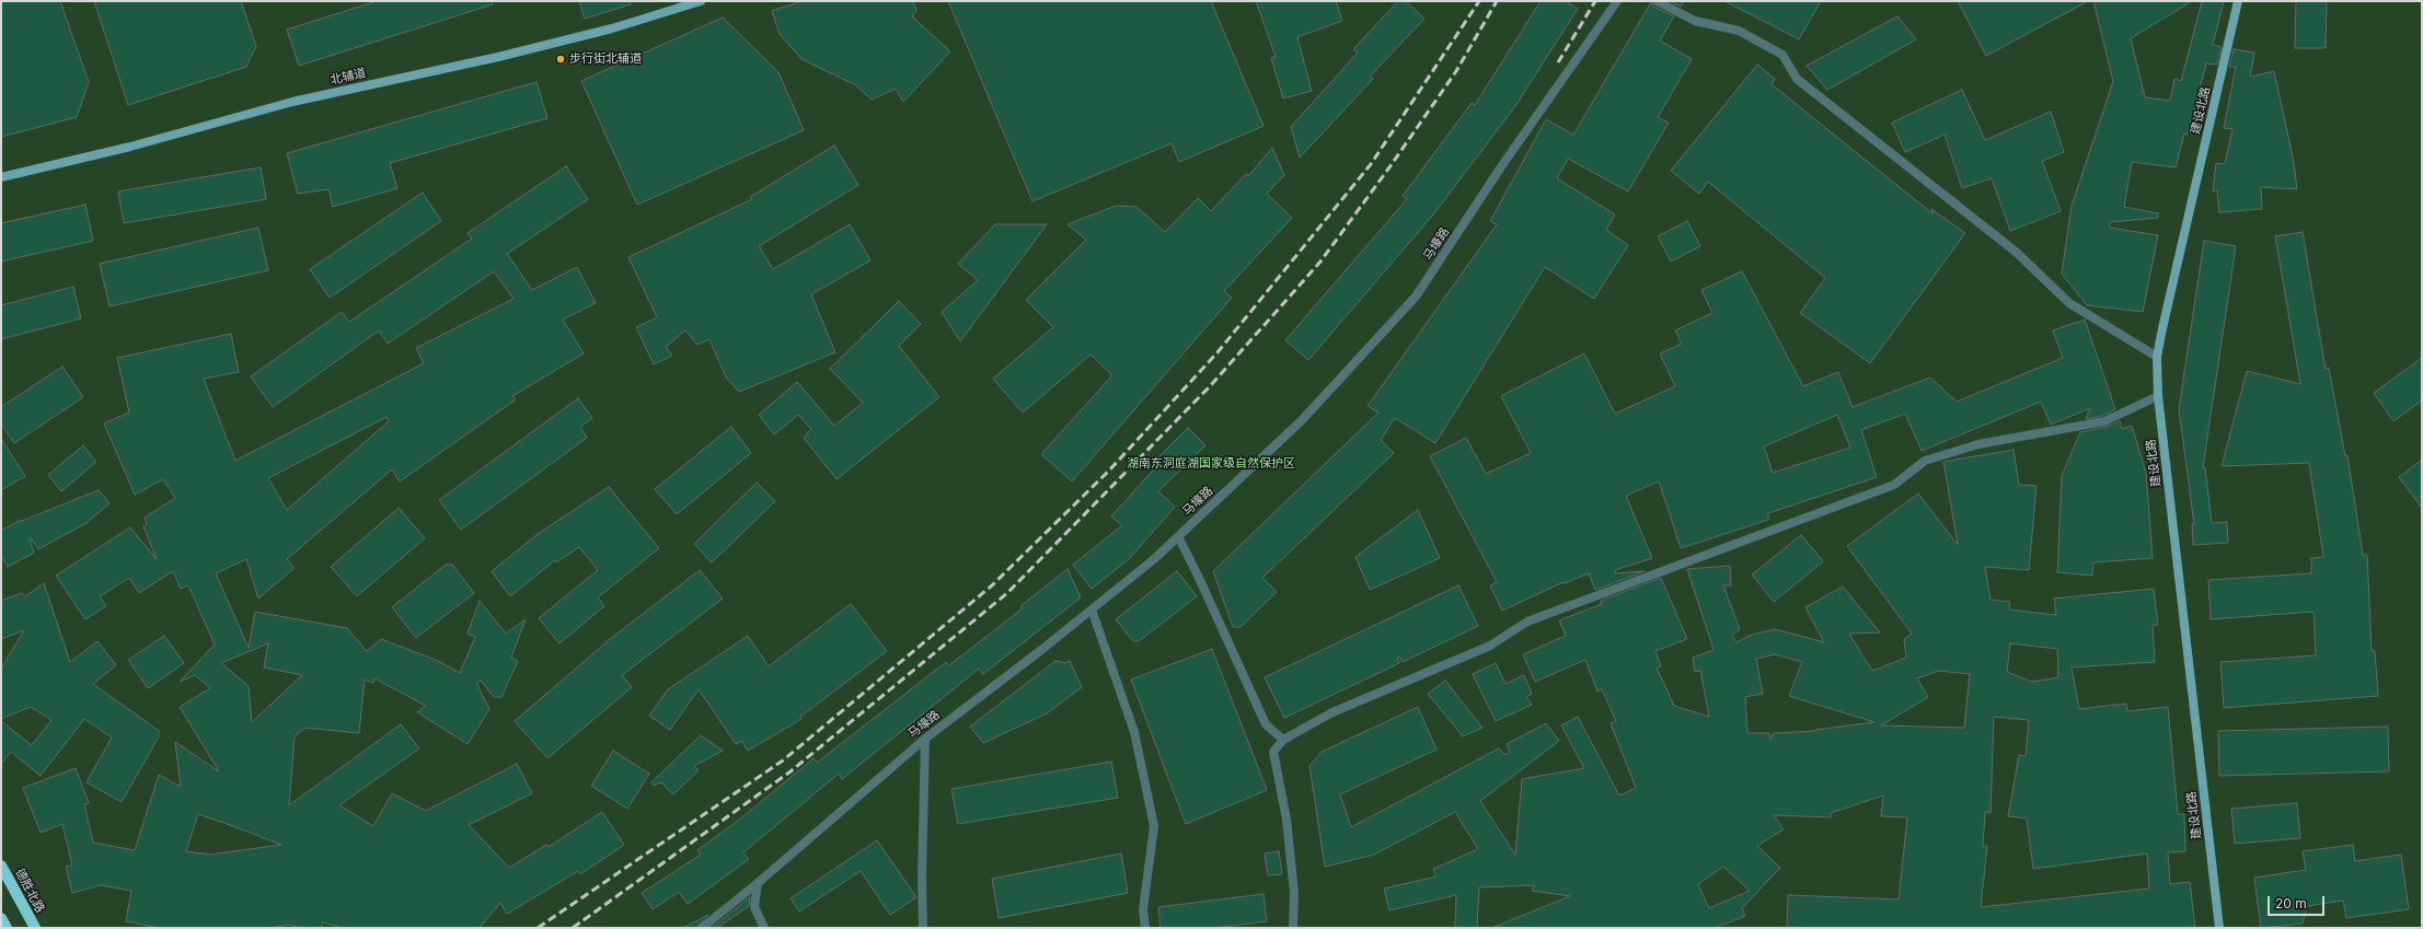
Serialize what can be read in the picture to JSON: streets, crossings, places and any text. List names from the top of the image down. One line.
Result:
{"streets":{"main road":["北辅道","建设北路","德胜北路"],"street":["马壕路"]},"parks":["湖南东洞庭湖国家级自然保护区"],"places":["步行街北辅道"],"scale_bar":"20 m"}
